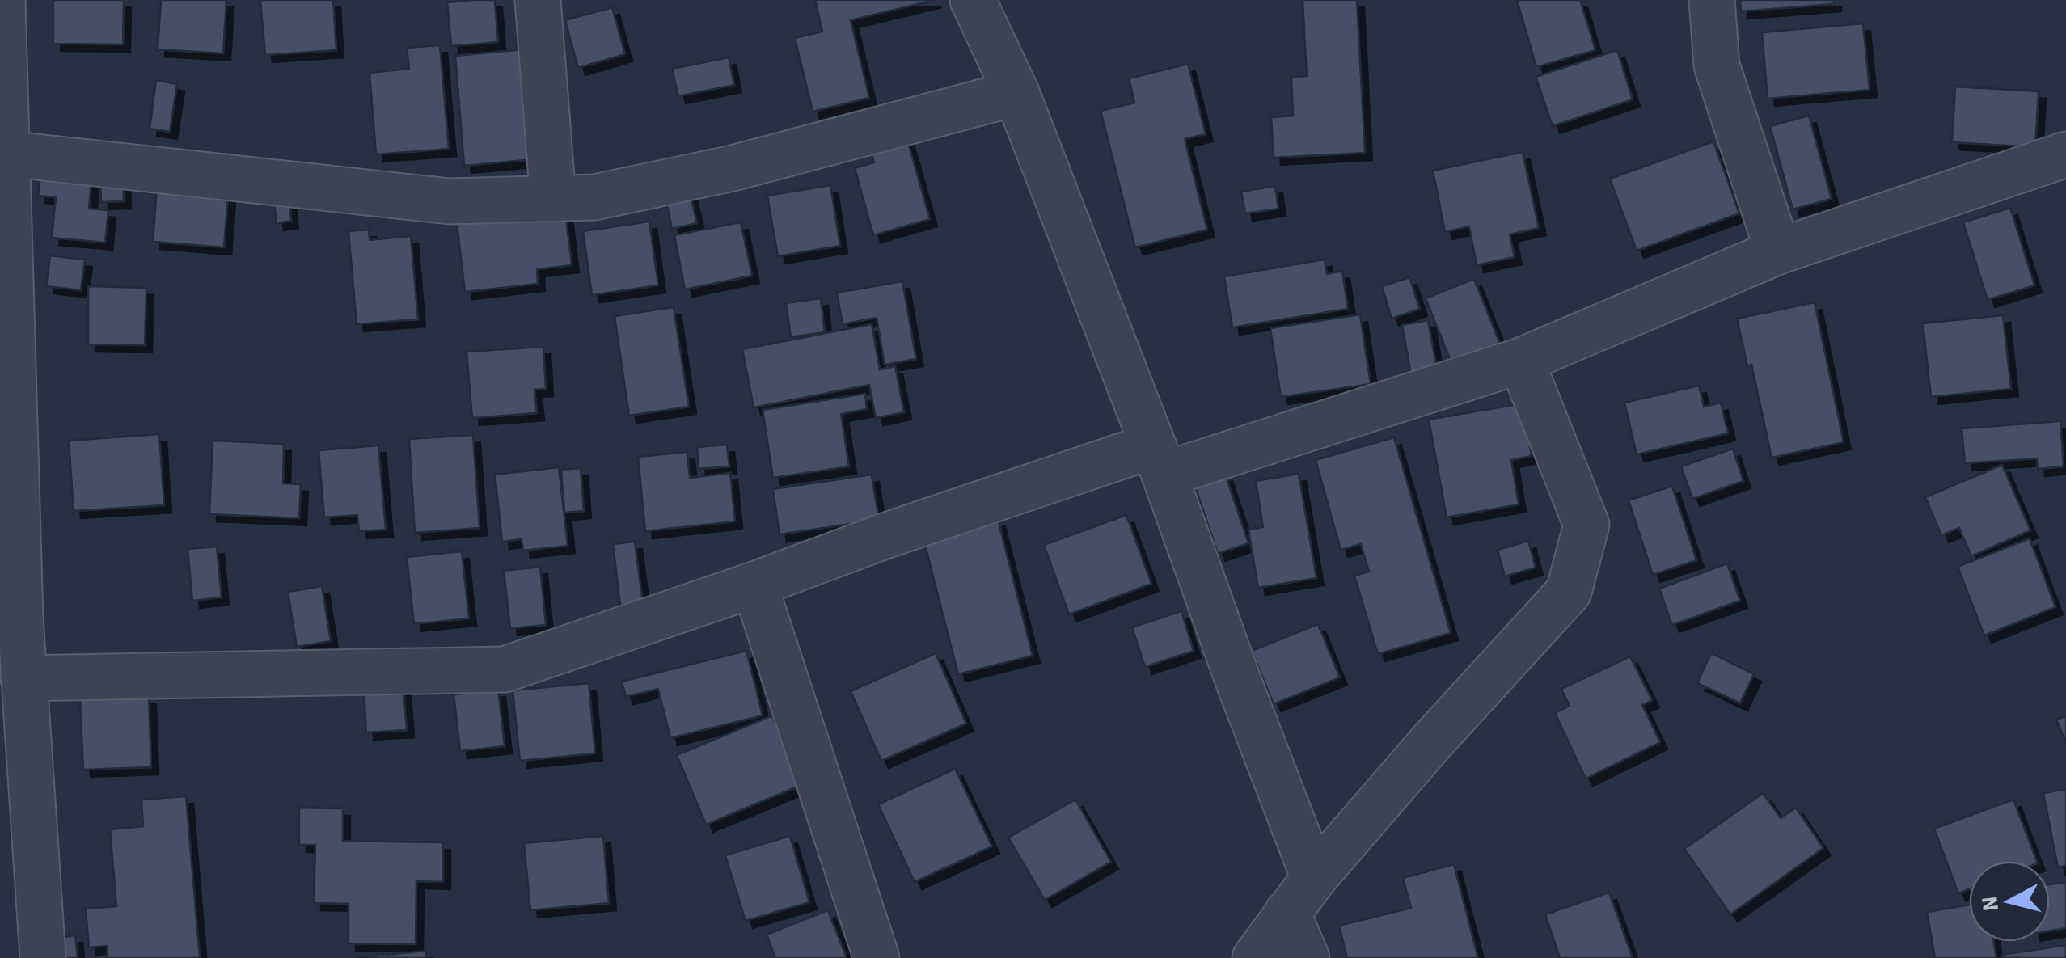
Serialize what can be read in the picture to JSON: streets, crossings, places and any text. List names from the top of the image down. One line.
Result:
{"north":"left"}
